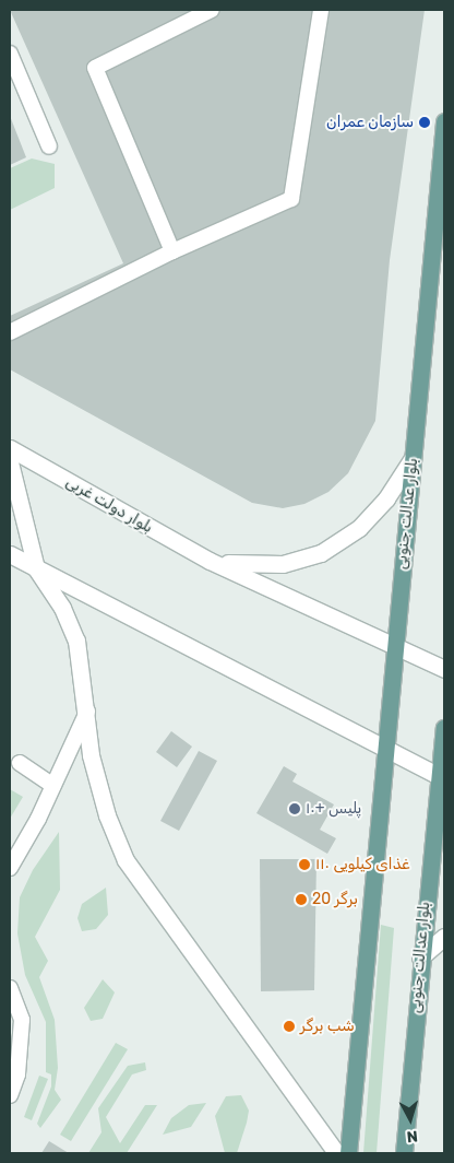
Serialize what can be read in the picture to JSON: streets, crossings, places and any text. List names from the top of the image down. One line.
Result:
{"streets":{"main road":["بلوار دولت غربی","بلوار عدالت جنوبی"]},"crossings":[["بلوار دولت غربی","بلوار عدالت جنوبی"]],"places":["سازمان عمران","پلیس +۱۰","غذای کیلویی ۱۱۰","برگر 20","شب برگر"],"north":"bottom"}
